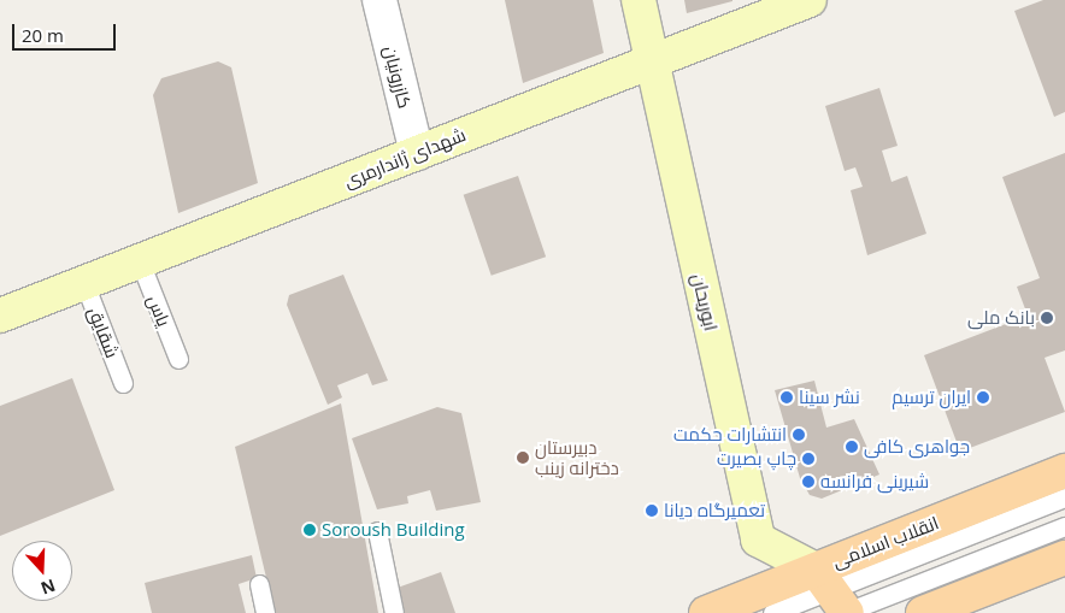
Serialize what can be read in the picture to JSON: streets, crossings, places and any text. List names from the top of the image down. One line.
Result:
{"streets":{"main road":["انقلاب اسلامی"],"street":["کازرونیان","شهدای ژاندارمری","ابوریحان"],"lane":["یاس","شقایق"]},"crossings":[["کازرونیان","شهدای ژاندارمری"],["شهدای ژاندارمری","ابوریحان"],["شهدای ژاندارمری","یاس"],["شهدای ژاندارمری","شقایق"],["ابوریحان","انقلاب اسلامی"]],"places":["بانک ملی","نشر سینا","ایران ترسیم","انتشارات حکمت","جواهری کافی","دبیرستان دخترانه زینب","چاپ بصیرت","شیرینی فرانسه","تعمیرگاه دیانا","Soroush Building"],"scale_bar":"20 m","north":"bottom"}
